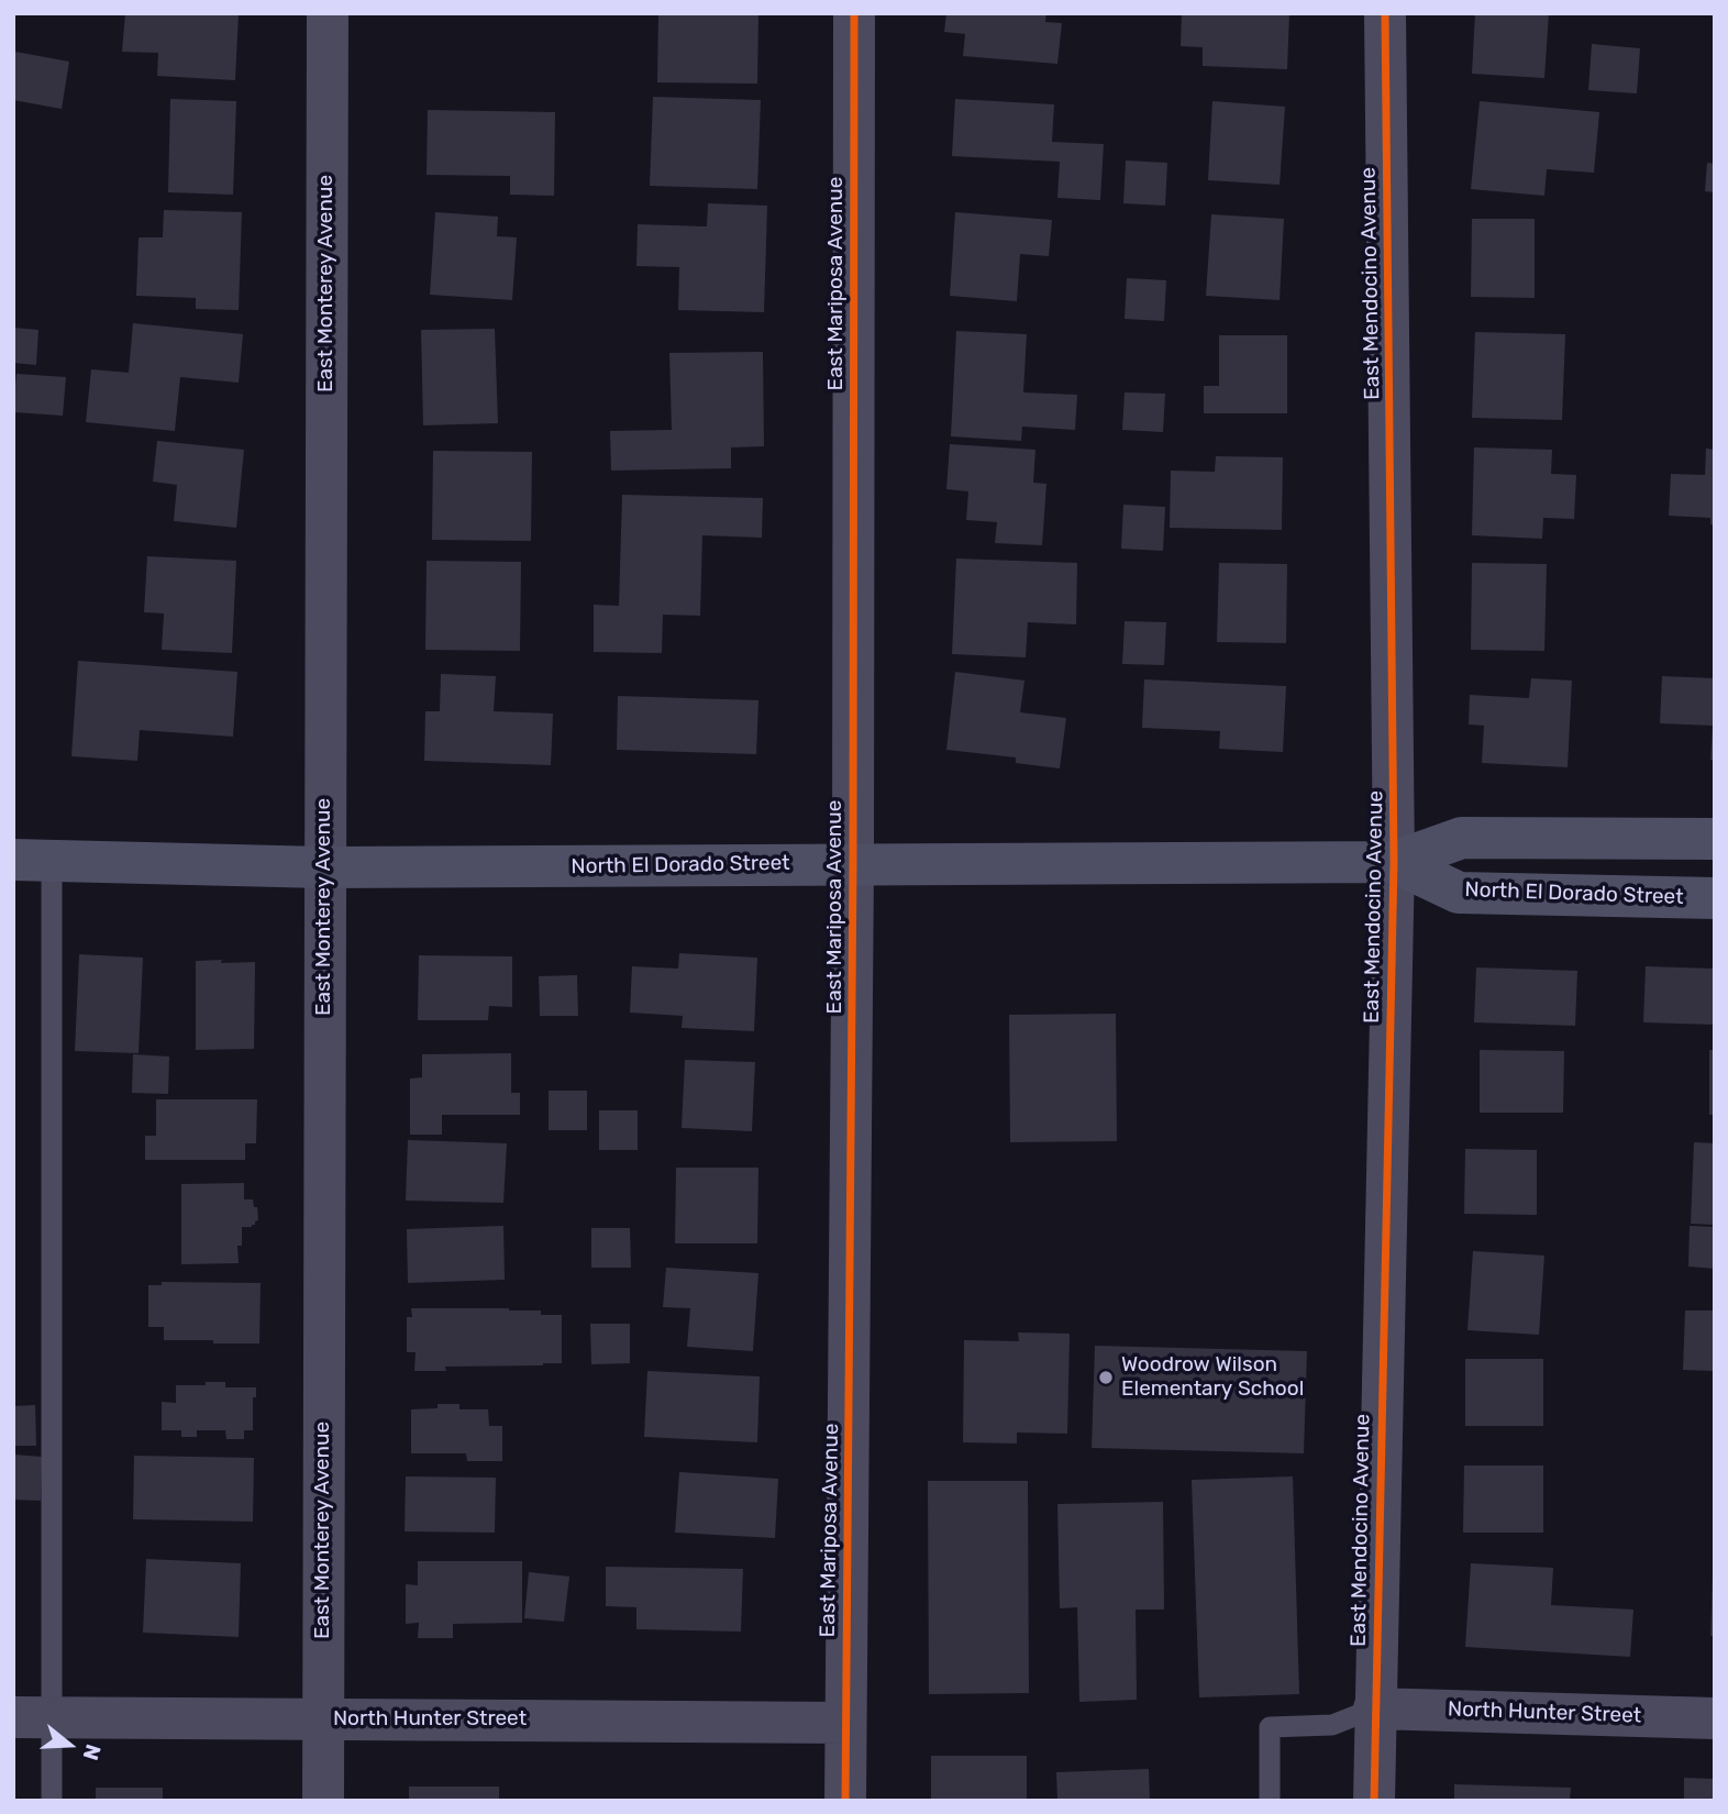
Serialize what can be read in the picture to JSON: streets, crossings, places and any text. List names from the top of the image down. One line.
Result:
{"streets":{"main road":["North El Dorado Street"],"street":["East Monterey Avenue","East Mariposa Avenue","East Mendocino Avenue","North Hunter Street"]},"crossings":[["East Monterey Avenue","North El Dorado Street"],["East Monterey Avenue","North Hunter Street"],["East Mariposa Avenue","North El Dorado Street"],["East Mariposa Avenue","North Hunter Street"],["East Mendocino Avenue","North El Dorado Street"],["East Mendocino Avenue","North Hunter Street"]],"places":["Woodrow Wilson Elementary School"],"north":"right"}
